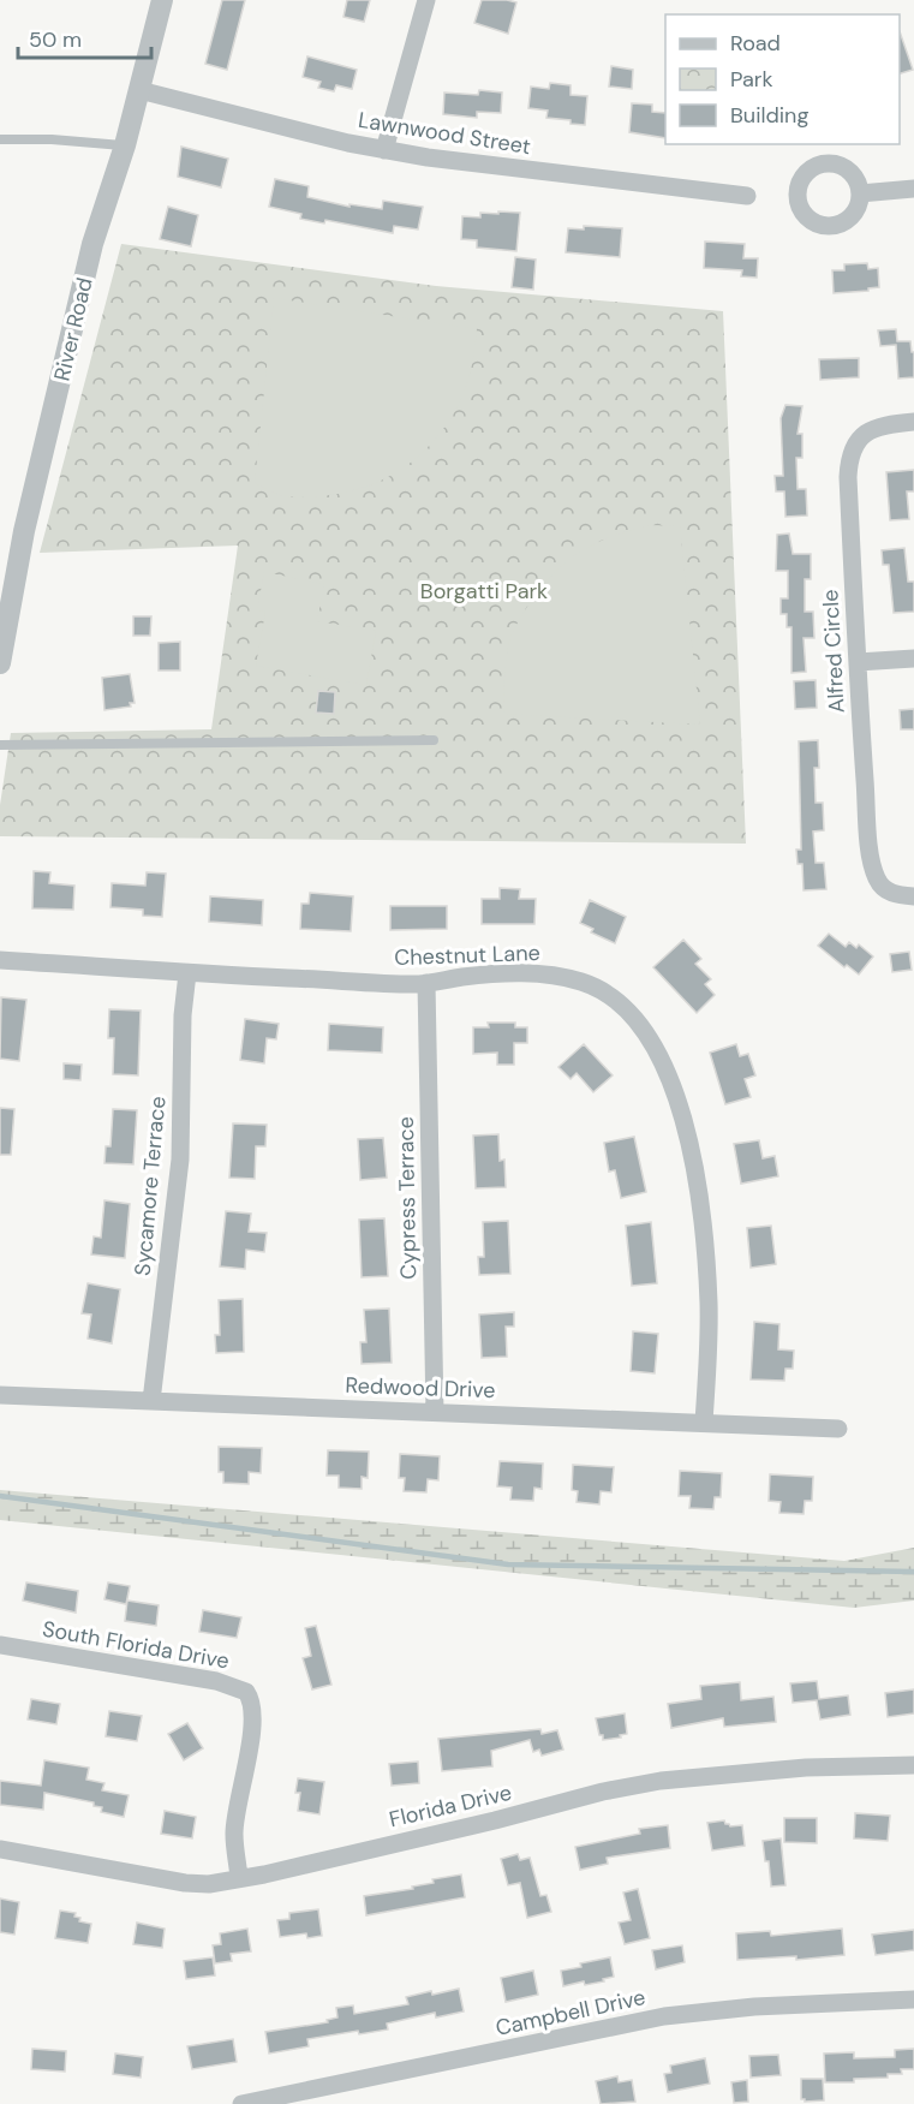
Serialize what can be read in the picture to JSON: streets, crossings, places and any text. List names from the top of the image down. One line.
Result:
{"streets":{"street":["Lawnwood Street","River Road","Alfred Circle","Chestnut Lane","Sycamore Terrace","Cypress Terrace","Redwood Drive","South Florida Drive","Florida Drive","Campbell Drive"]},"crossings":[["Lawnwood Street","River Road"],["Chestnut Lane","Sycamore Terrace"],["Chestnut Lane","Cypress Terrace"],["Chestnut Lane","Redwood Drive"],["Sycamore Terrace","Redwood Drive"],["Cypress Terrace","Redwood Drive"],["South Florida Drive","Florida Drive"]],"parks":["Borgatti Park"],"legend":["Road","Park","Building"],"scale_bar":"50 m"}
